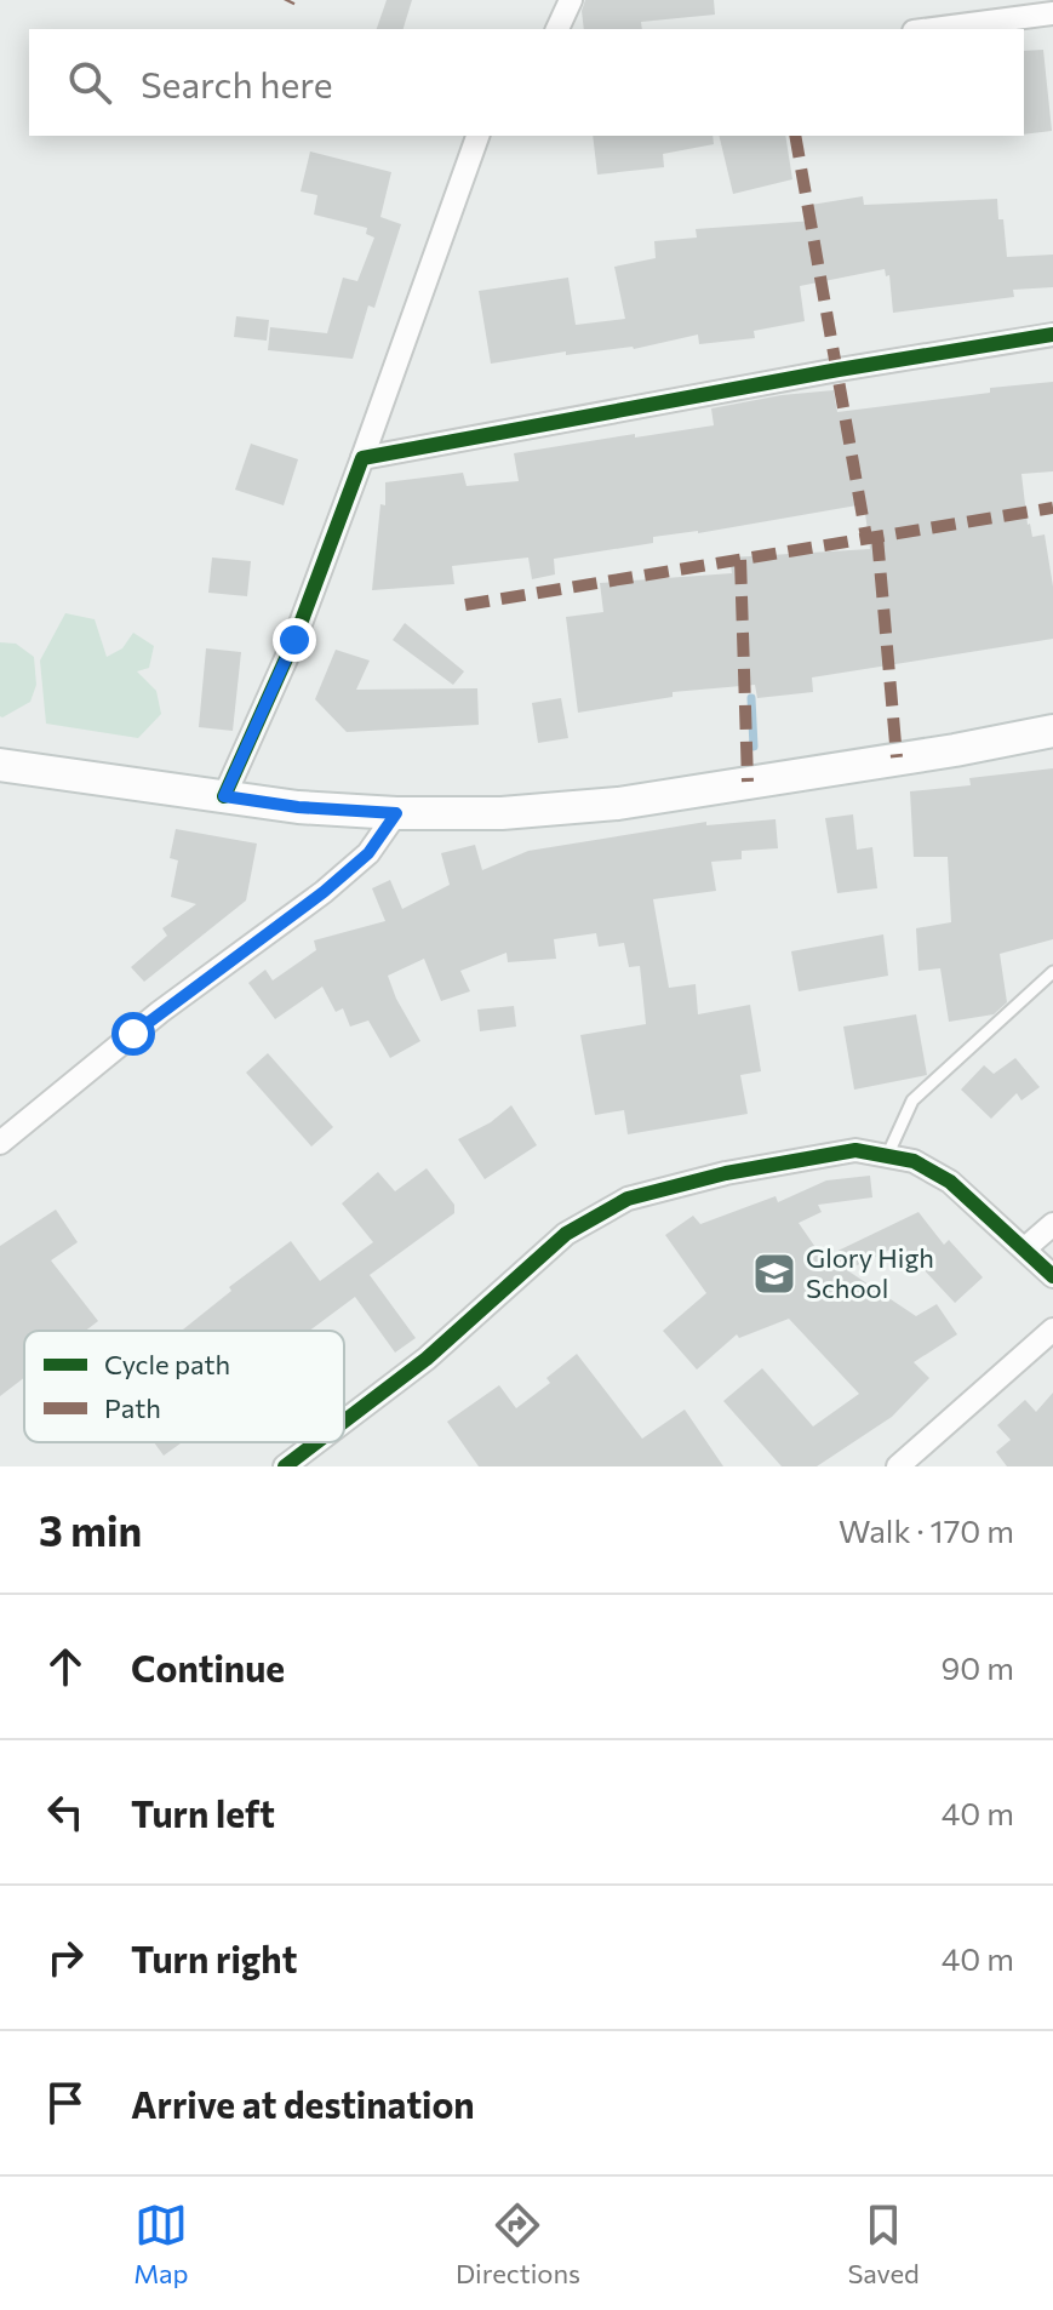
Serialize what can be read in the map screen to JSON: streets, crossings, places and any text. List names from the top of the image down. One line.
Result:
{"places":{"school or university":["Glory High School"]},"legend":["Cycle path","Path"],"page":{"search":"Search here","heading":["3 min","Walk · 170 m"],"list":[["Continue","90 m"],["Turn left","40 m"],["Turn right","40 m"],"Arrive at destination"],"nav":["Map","Directions","Saved"]}}
